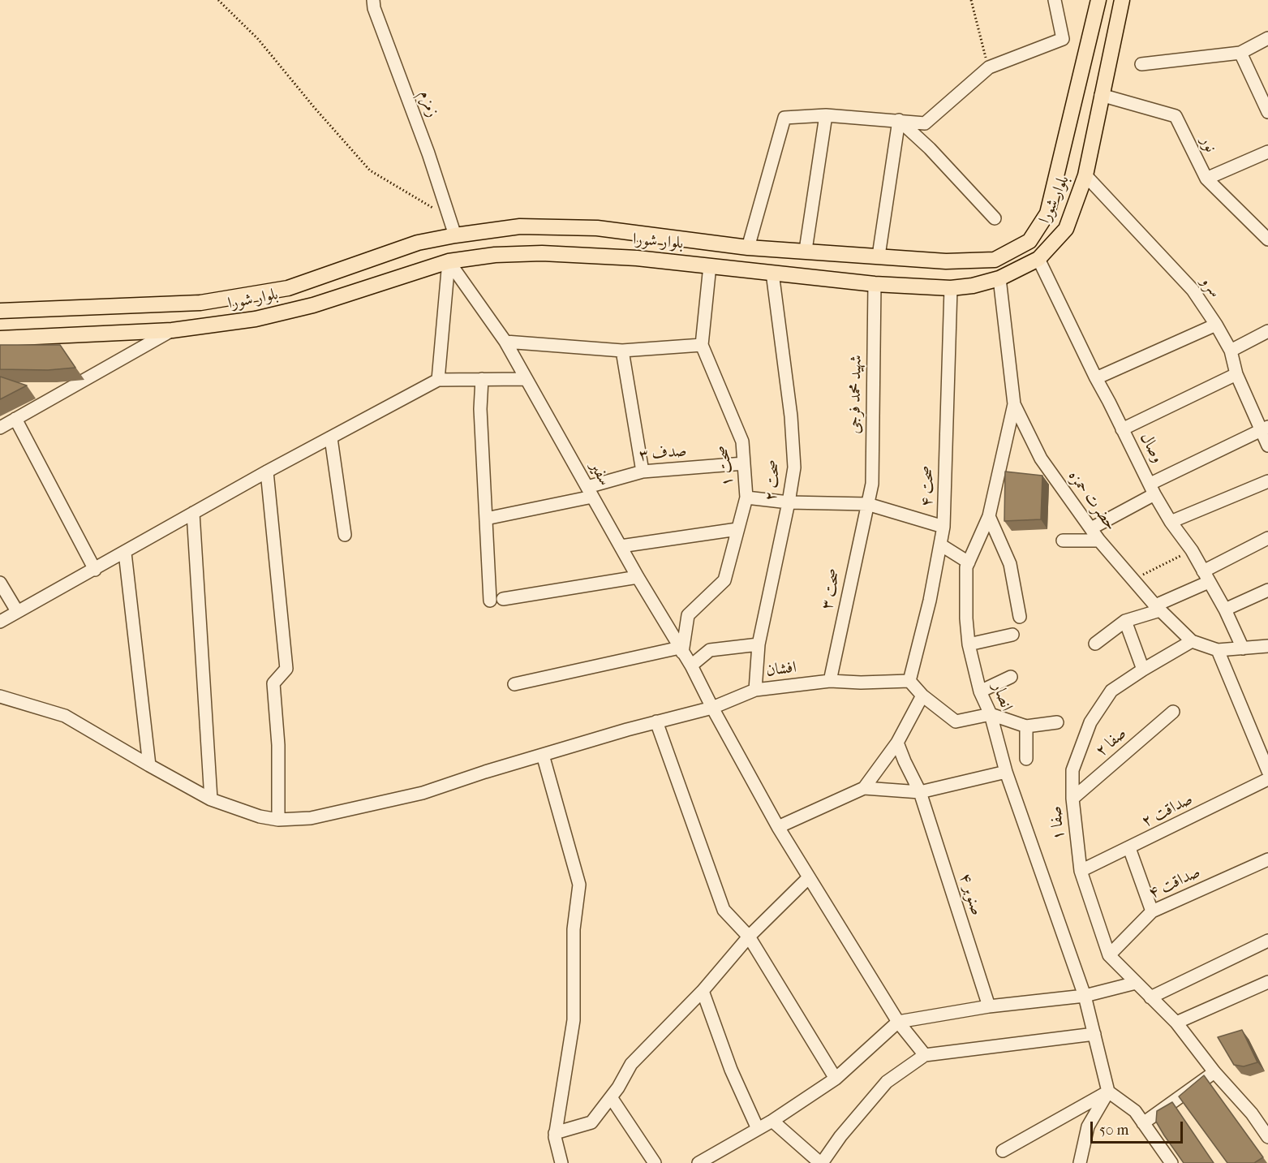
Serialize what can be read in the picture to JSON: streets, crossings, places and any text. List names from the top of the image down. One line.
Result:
{"streets":{"main road":["بلوار شورا"],"street":["زمزم","نور","سرو","شهید محمد فرجی","وصال","صدف ۳","صحت ۱","سفیر","صحت ۲","صحت ۴","حضرت حمزه","صحت ۳","افشان","انصار","صفا ۲","صداقت ۲","صفا ۱","صداقت ۴","صنوبر ۴"]},"crossings":[["زمزم","بلوار شورا"],["نور","بلوار شورا"],["بلوار شورا","سرو"],["بلوار شورا","شهید محمد فرجی"],["بلوار شورا","وصال"],["بلوار شورا","صحت ۱"],["بلوار شورا","سفیر"],["بلوار شورا","صحت ۲"],["بلوار شورا","صحت ۴"],["بلوار شورا","حضرت حمزه"],["شهید محمد فرجی","صحت ۳"],["وصال","حضرت حمزه"],["صدف ۳","صحت ۱"],["صدف ۳","سفیر"],["صحت ۱","سفیر"],["سفیر","افشان"],["صحت ۲","افشان"],["صحت ۴","افشان"],["حضرت حمزه","انصار"],["حضرت حمزه","صفا ۱"],["صحت ۳","افشان"],["صفا ۲","صفا ۱"],["صداقت ۲","صفا ۱"],["صفا ۱","صداقت ۴"]],"scale_bar":"50 m"}
